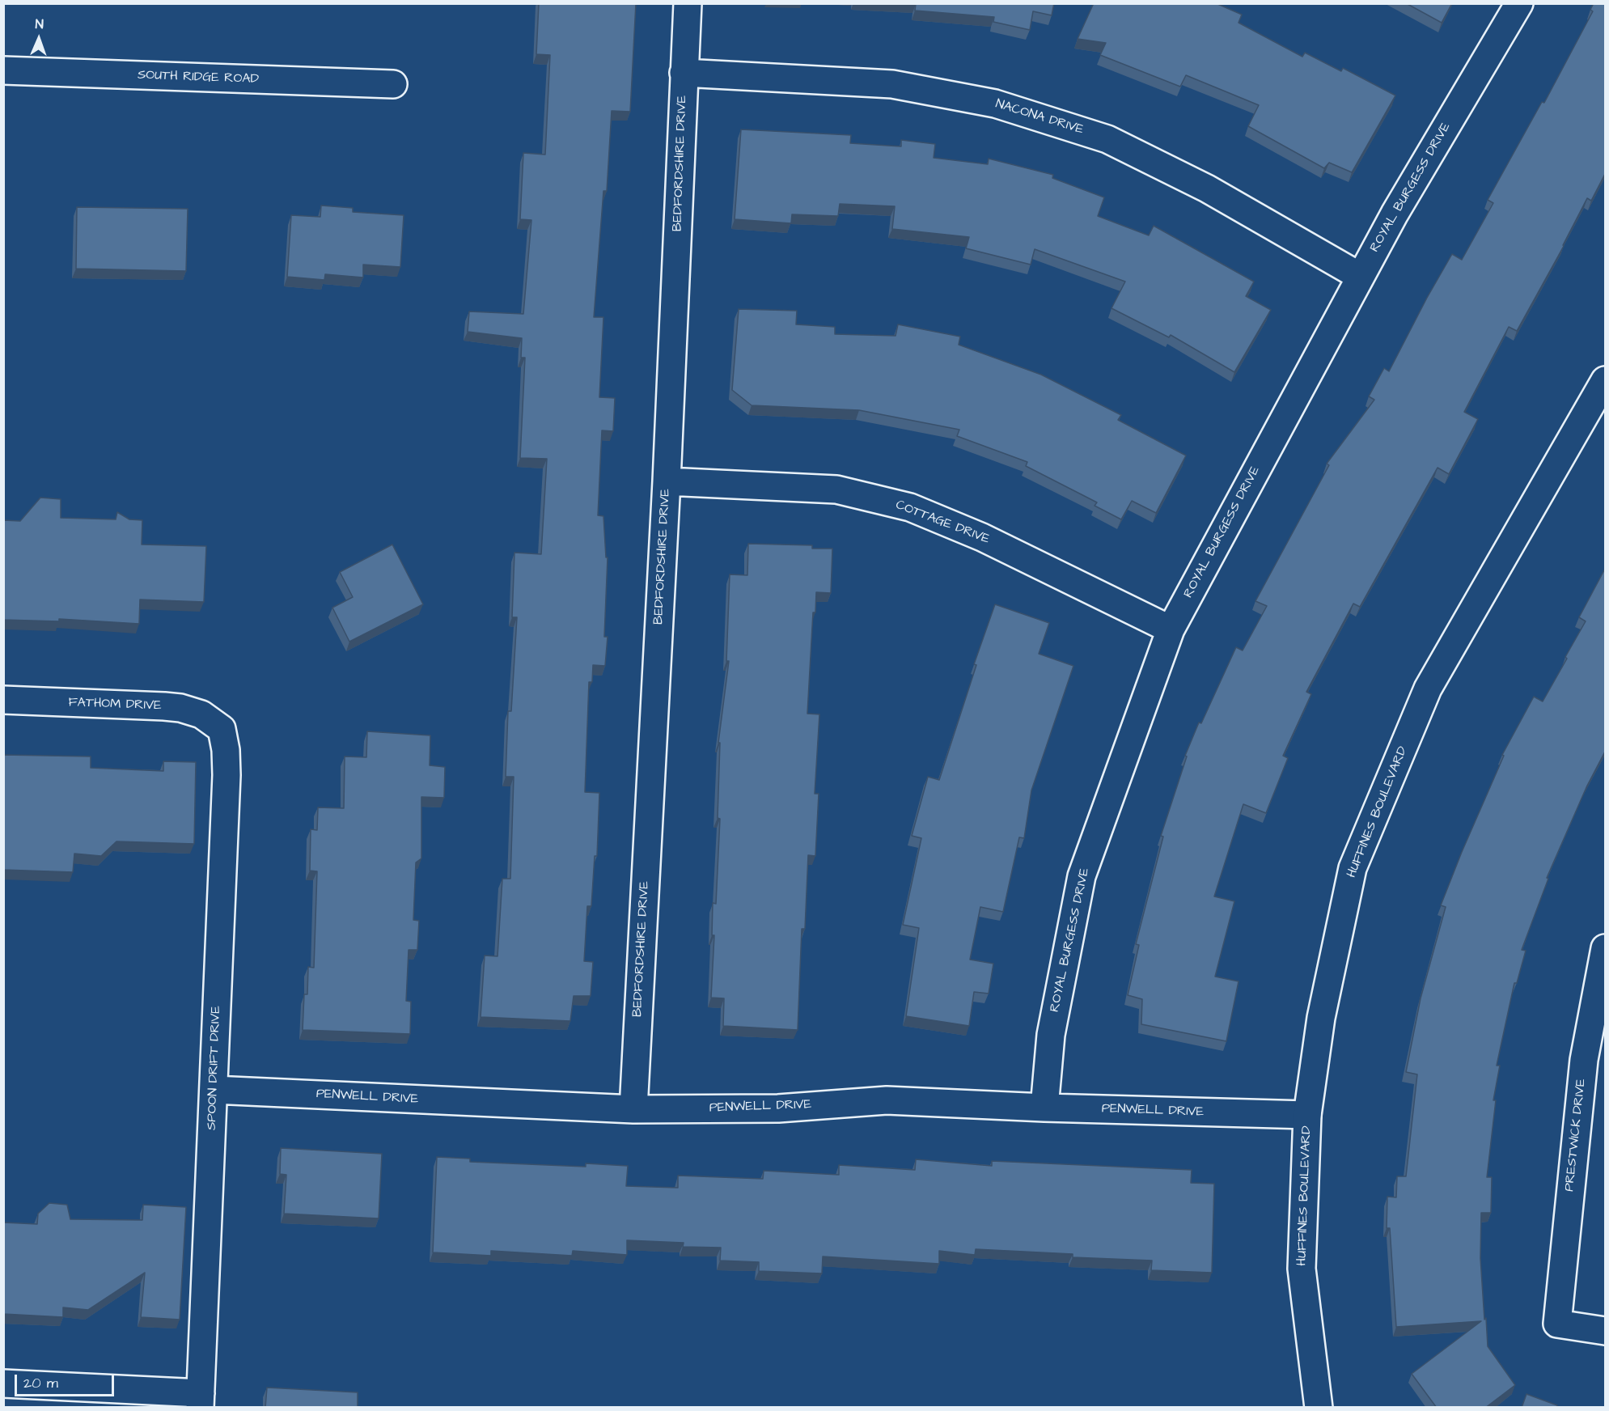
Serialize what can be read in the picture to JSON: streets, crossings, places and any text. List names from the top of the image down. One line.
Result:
{"streets":{"street":["SOUTH RIDGE ROAD","NACONA DRIVE","BEDFORDSHIRE DRIVE","ROYAL BURGESS DRIVE","COTTAGE DRIVE","FATHOM DRIVE","HUFFINES BOULEVARD","SPOON DRIFT DRIVE","PENWELL DRIVE","PRESTWICK DRIVE"]},"crossings":[["NACONA DRIVE","BEDFORDSHIRE DRIVE"],["NACONA DRIVE","ROYAL BURGESS DRIVE"],["BEDFORDSHIRE DRIVE","COTTAGE DRIVE"],["BEDFORDSHIRE DRIVE","PENWELL DRIVE"],["ROYAL BURGESS DRIVE","COTTAGE DRIVE"],["ROYAL BURGESS DRIVE","PENWELL DRIVE"],["FATHOM DRIVE","SPOON DRIFT DRIVE"],["HUFFINES BOULEVARD","PENWELL DRIVE"],["SPOON DRIFT DRIVE","PENWELL DRIVE"]],"scale_bar":"20 m","north":"top"}
